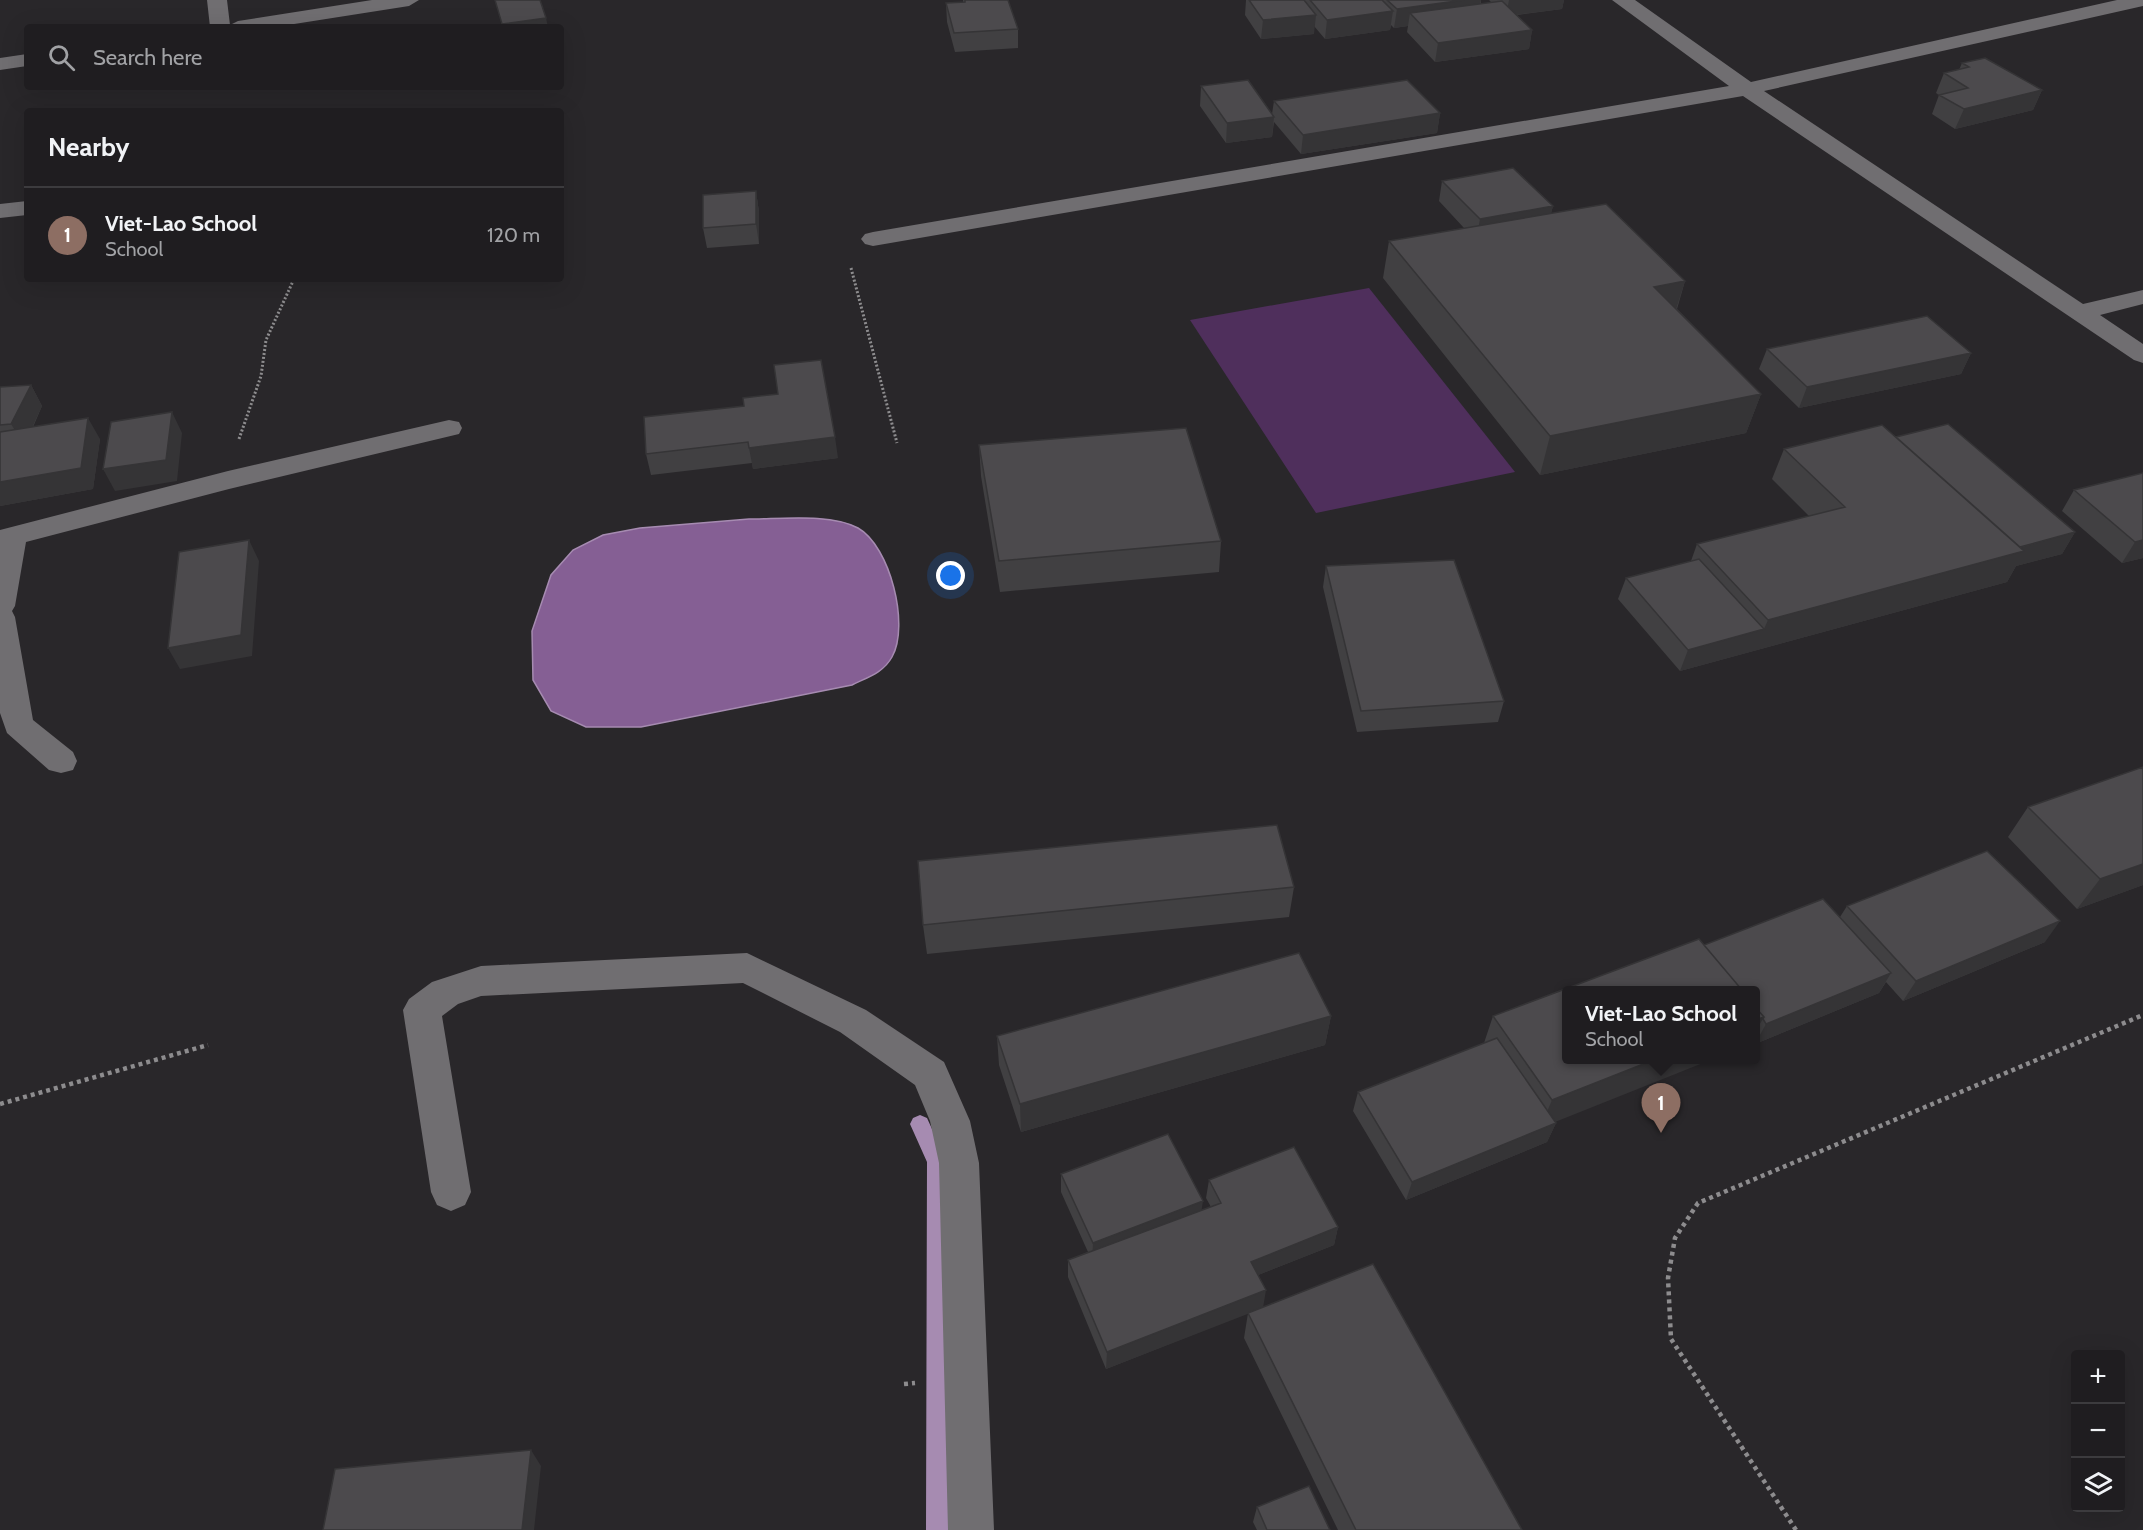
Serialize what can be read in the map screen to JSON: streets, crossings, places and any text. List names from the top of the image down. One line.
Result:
{"page":{"search":"Search here","heading":"Nearby","list":[{"mark":"1","name":"Viet-Lao School","note":"School","value":"120 m"}],"popup":["Viet-Lao School","School"],"pins":"1","map_buttons":["+","−"]}}
